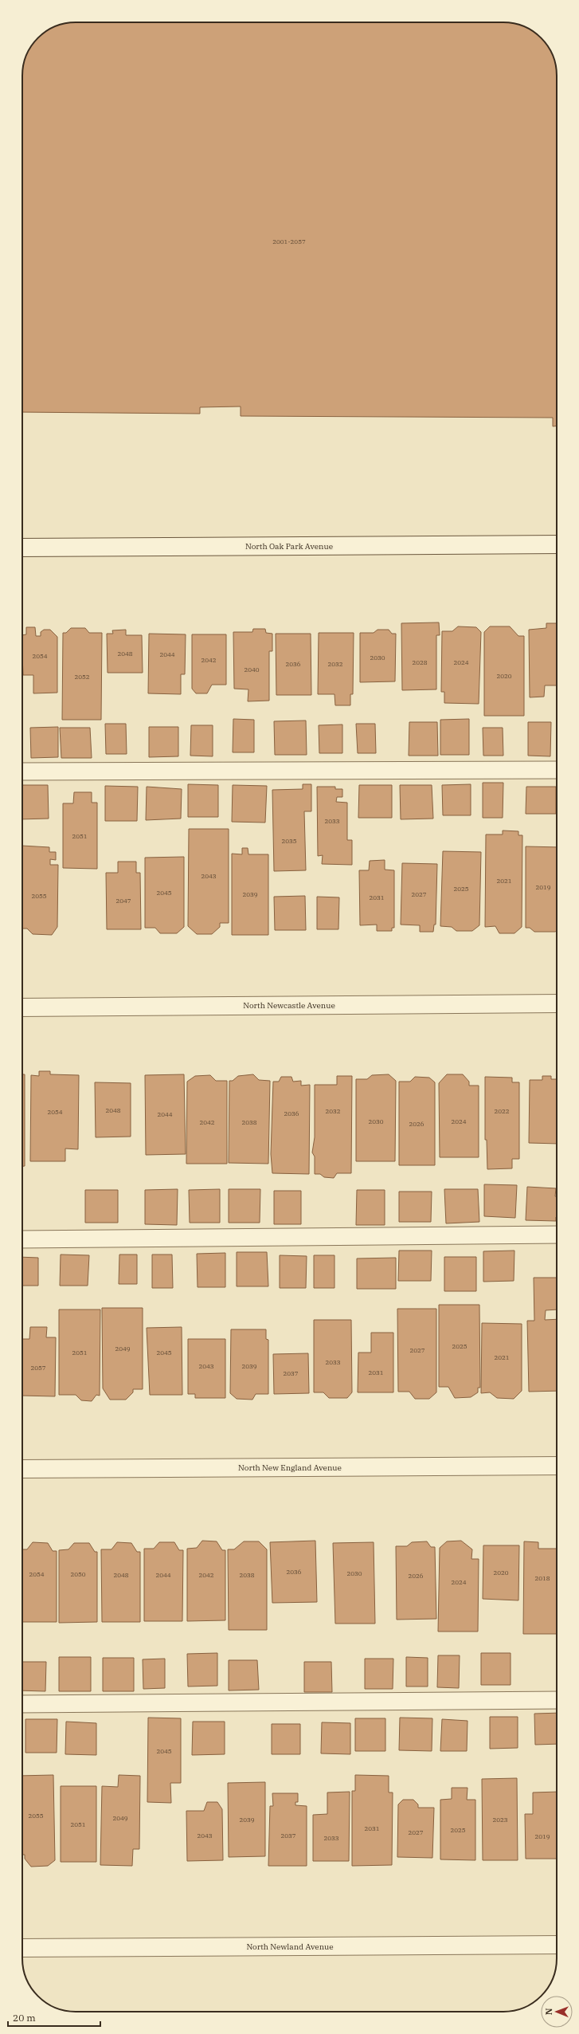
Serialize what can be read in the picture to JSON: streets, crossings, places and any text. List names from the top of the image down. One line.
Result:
{"streets":{"street":["North Oak Park Avenue","North Newcastle Avenue","North New England Avenue","North Newland Avenue"]},"house_numbers":["2001-2057","2048","2044","2054","2030","2042","2028","2024","2036","2032","2040","2020","2052","2033","2051","2035","2043","2021","2019","2025","2045","2039","2027","2055","2031","2047","2048","2032","2022","2054","2036","2044","2030","2024","2042","2038","2026","2025","2049","2027","2051","2045","2021","2033","2043","2039","2057","2031","2037","2036","2020","2030","2054","2050","2048","2044","2042","2038","2026","2018","2024","2045","2055","2049","2039","2023","2051","2031","2025","2027","2043","2037","2019","2033"],"scale_bar":"20 m","north":"left"}
